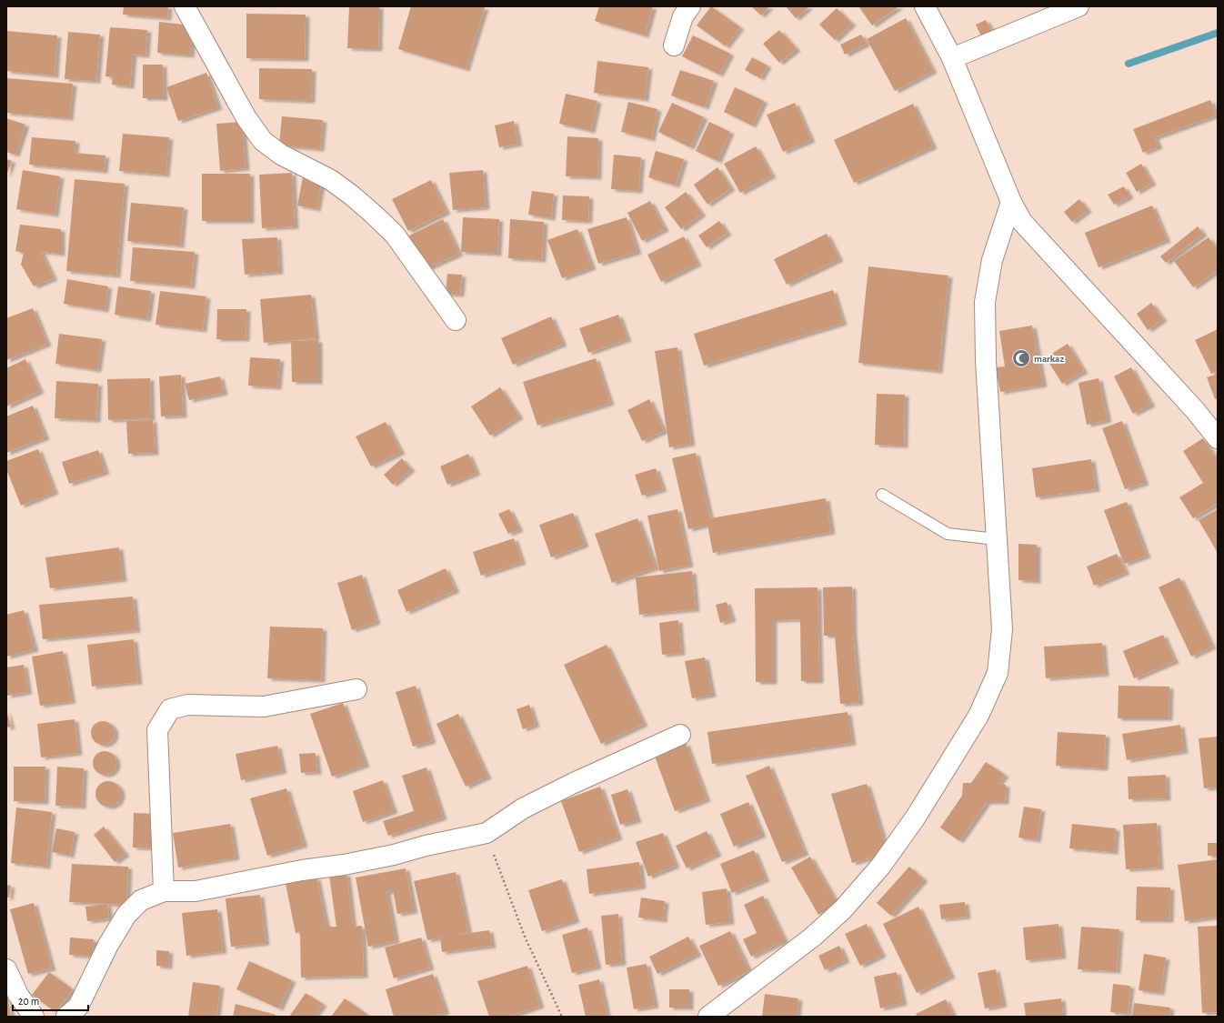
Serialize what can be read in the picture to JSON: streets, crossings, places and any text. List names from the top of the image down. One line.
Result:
{"places":{"mosque":["markaz"]},"scale_bar":"20 m"}
